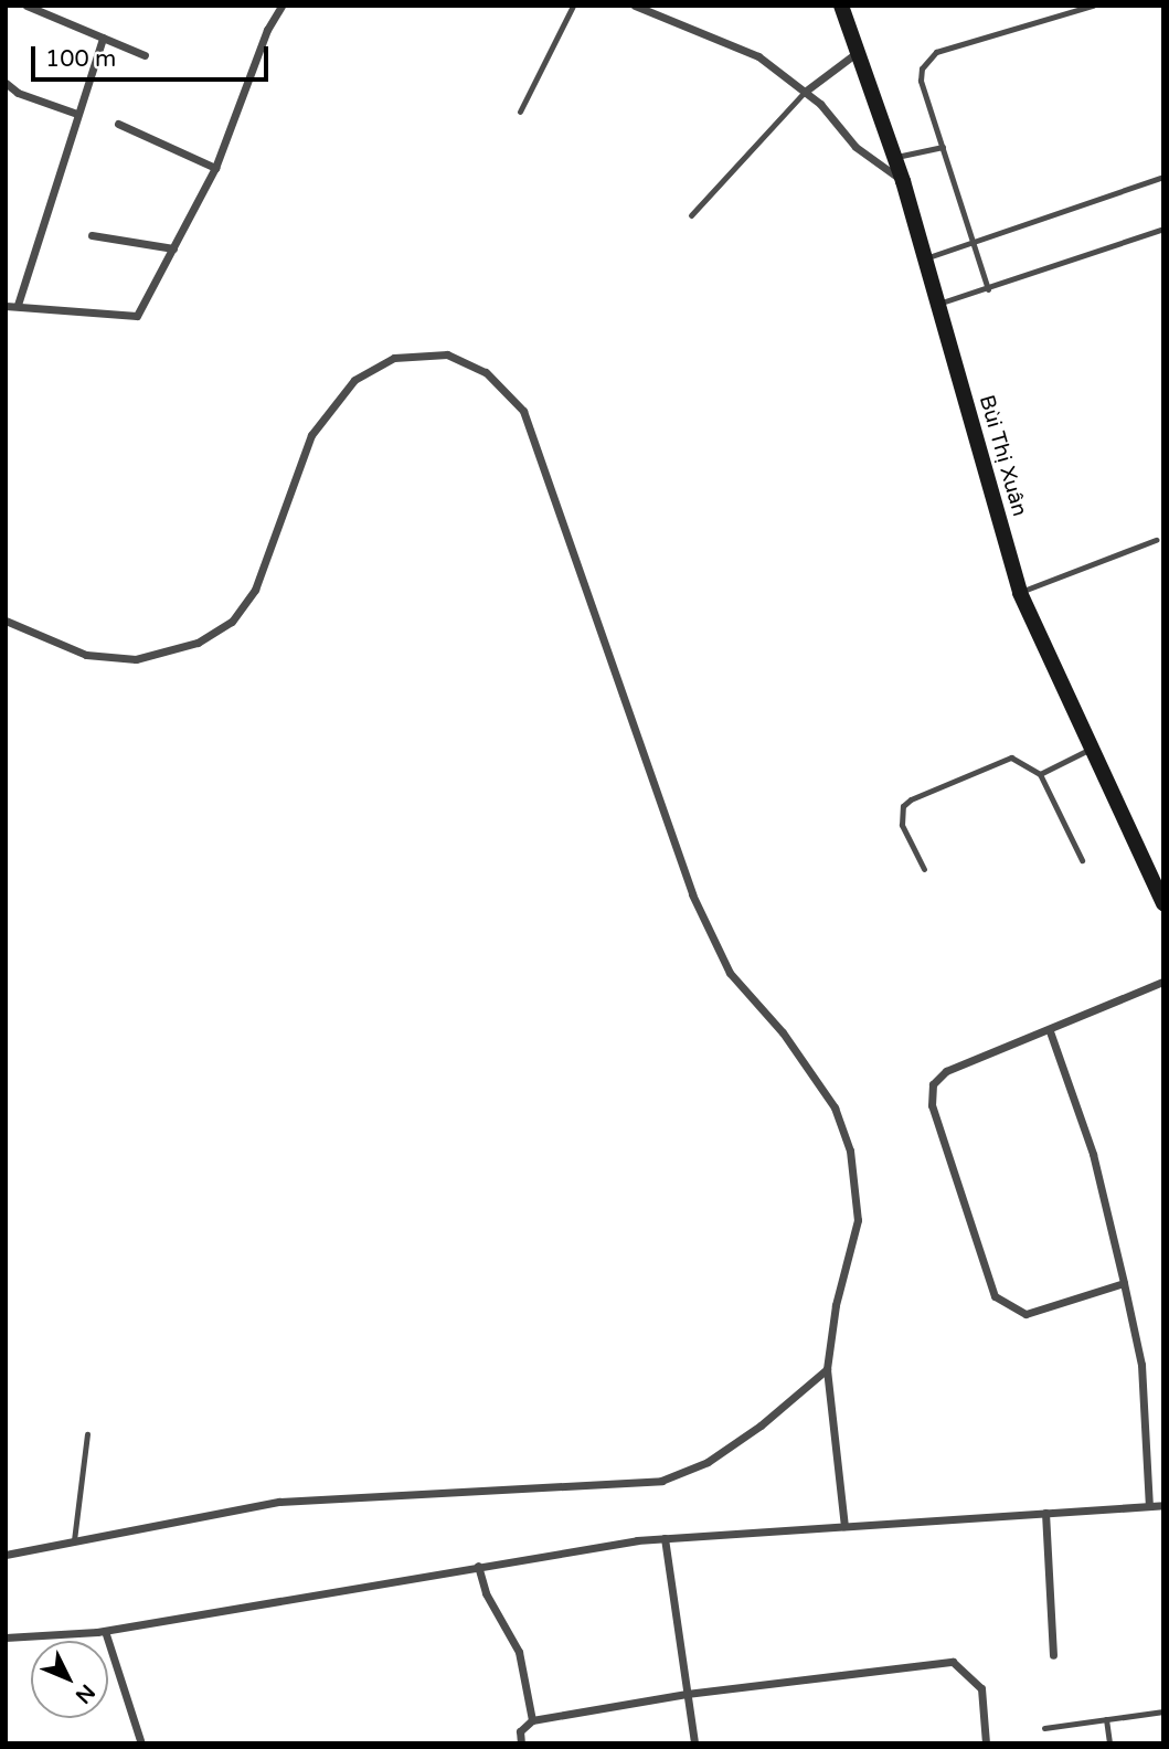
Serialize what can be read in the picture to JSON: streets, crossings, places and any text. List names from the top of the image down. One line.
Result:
{"streets":{"main road":["Bùi Thị Xuân"]},"scale_bar":"100 m","north":"bottom right"}
